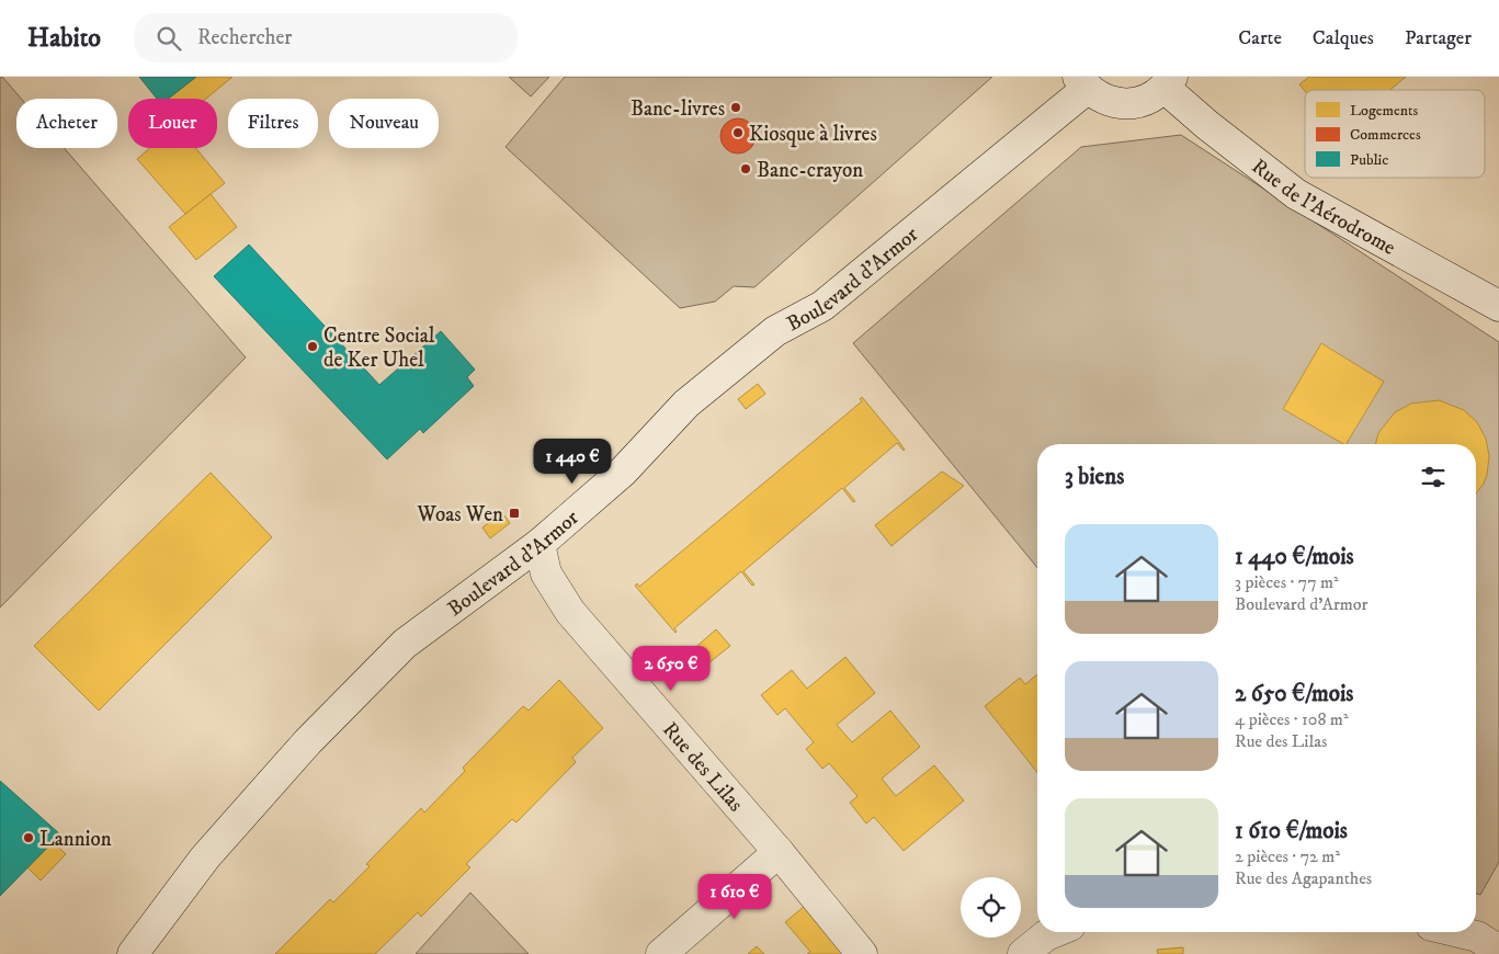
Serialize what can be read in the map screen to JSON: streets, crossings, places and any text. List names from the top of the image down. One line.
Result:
{"streets":{"main road":["Rue de l'Aérodrome","Boulevard d'Armor","Rue des Lilas"]},"crossings":[["Boulevard d'Armor","Rue des Lilas"]],"places":{"other":["Banc-livres","Kiosque à livres","Banc-crayon","Centre Social de Ker Uhel","Lannion"],"transit":["Woas Wen"]},"legend":["Logements","Commerces","Public"],"page":{"header":"Habito","search":"Rechercher","nav":["Carte","Calques","Partager"],"chip":["Acheter","Louer","Filtres","Nouveau"],"price":["1 440 €","2 650 €","1 610 €"],"heading":"3 biens","list":[{"name":"1 440 €/mois","note":"3 pièces · 77 m² · Boulevard d'Armor"},{"name":"2 650 €/mois","note":"4 pièces · 108 m² · Rue des Lilas"},{"name":"1 610 €/mois","note":"2 pièces · 72 m² · Rue des Agapanthes"}]}}
